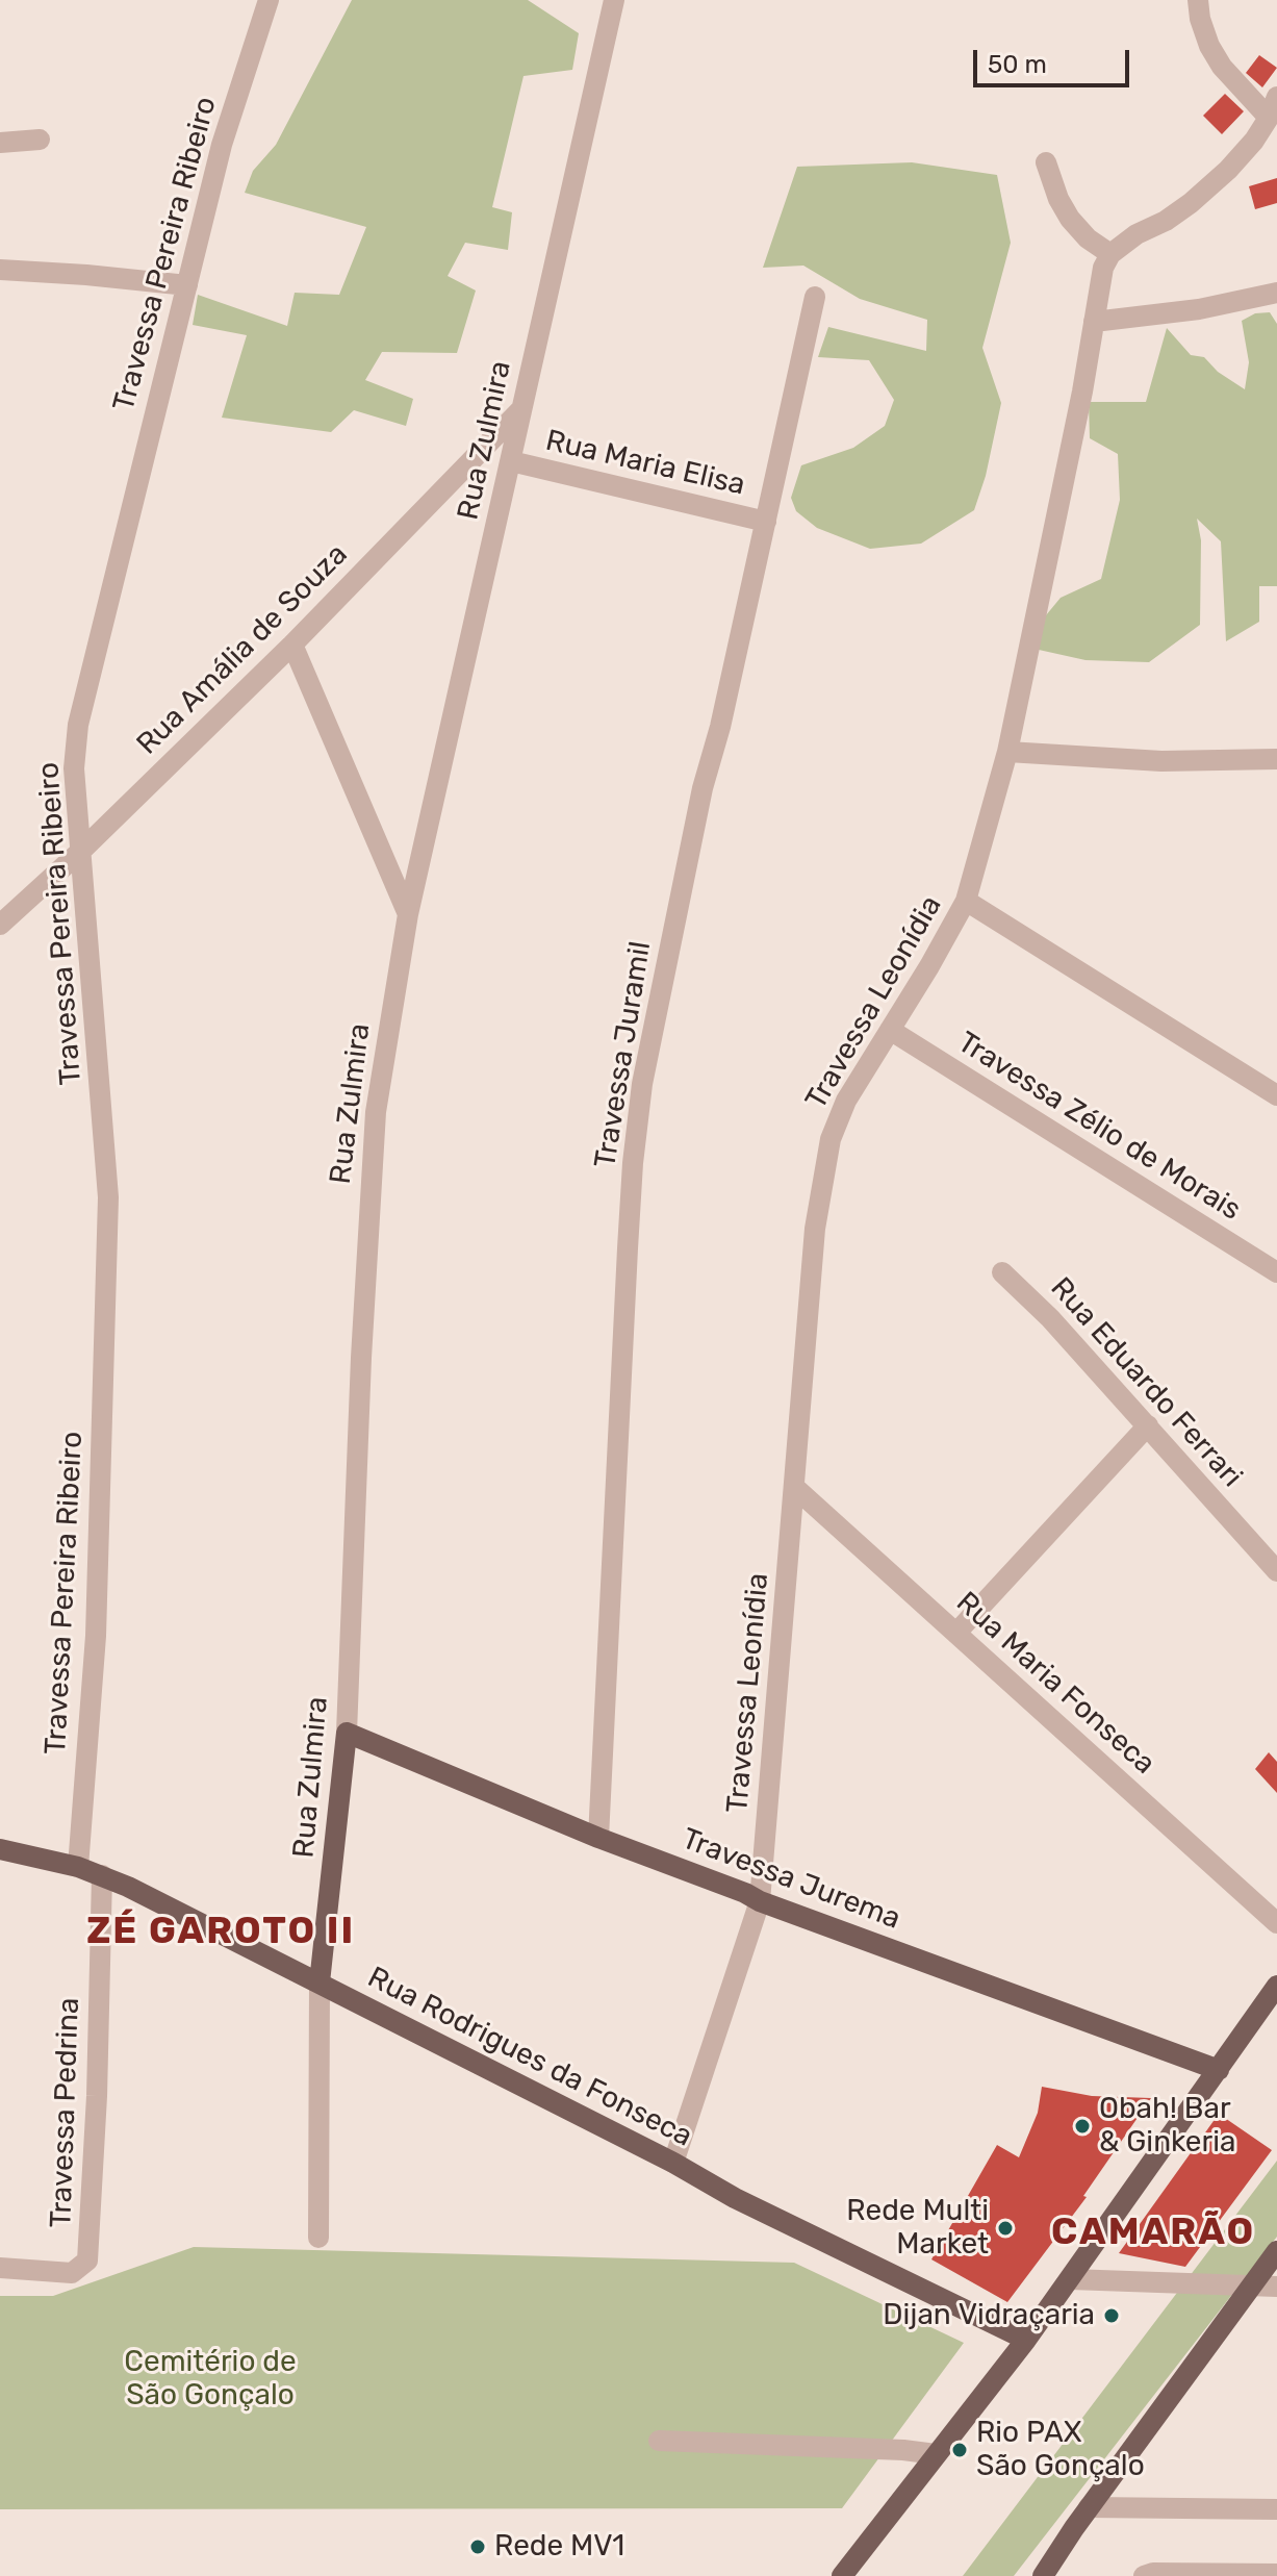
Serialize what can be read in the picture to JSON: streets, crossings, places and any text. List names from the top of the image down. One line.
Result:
{"streets":{"main road":["Rua Zulmira","Travessa Jurema","Rua Rodrigues da Fonseca"],"street":["Travessa Pereira Ribeiro","Rua Maria Elisa","Rua Amália de Souza","Travessa Leonídia","Travessa Juramil","Travessa Zélio de Morais","Rua Eduardo Ferrari","Rua Maria Fonseca","Travessa Pedrina"]},"crossings":[["Travessa Pereira Ribeiro","Rua Amália de Souza"],["Travessa Pereira Ribeiro","Rua Rodrigues da Fonseca"],["Rua Zulmira","Rua Maria Elisa"],["Rua Zulmira","Rua Amália de Souza"],["Rua Zulmira","Travessa Jurema"],["Rua Zulmira","Rua Rodrigues da Fonseca"],["Rua Maria Elisa","Travessa Juramil"],["Travessa Leonídia","Travessa Zélio de Morais"],["Travessa Leonídia","Rua Maria Fonseca"],["Travessa Leonídia","Travessa Jurema"],["Travessa Leonídia","Rua Rodrigues da Fonseca"],["Travessa Juramil","Travessa Jurema"],["Rua Rodrigues da Fonseca","Travessa Pedrina"]],"districts":["ZÉ GAROTO II","CAMARÃO"],"parks":["Cemitério de São Gonçalo"],"places":["Obah! Bar & Ginkeria","Rede Multi Market","Dijan Vidraçaria","Rio PAX São Gonçalo","Rede MV1"],"scale_bar":"50 m"}
